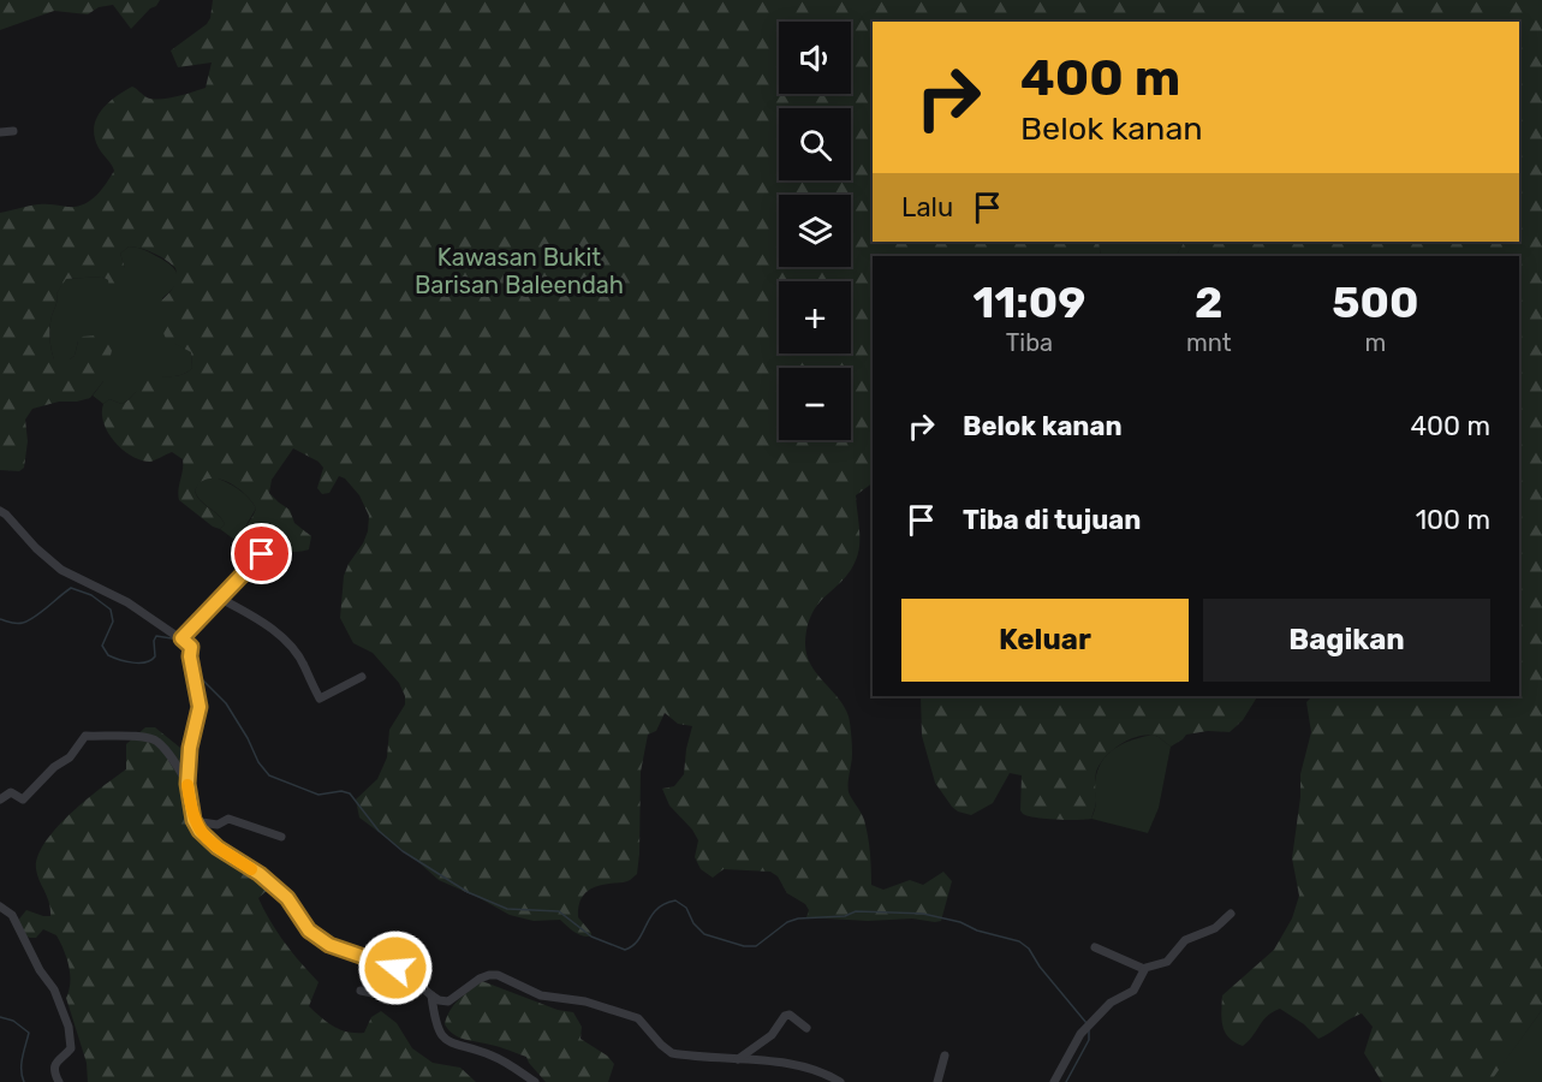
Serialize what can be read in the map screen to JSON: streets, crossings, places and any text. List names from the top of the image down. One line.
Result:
{"parks":["Kawasan Bukit Barisan Baleendah"],"page":{"map_buttons":["+","−"],"turn":["400 m","Belok kanan"],"then":"Lalu","eta":["11:09","Tiba","2","mnt","500","m"],"list":[{"name":"Belok kanan","value":"400 m"},{"name":"Tiba di tujuan","value":"100 m"}],"buttons":["Keluar","Bagikan"]}}
